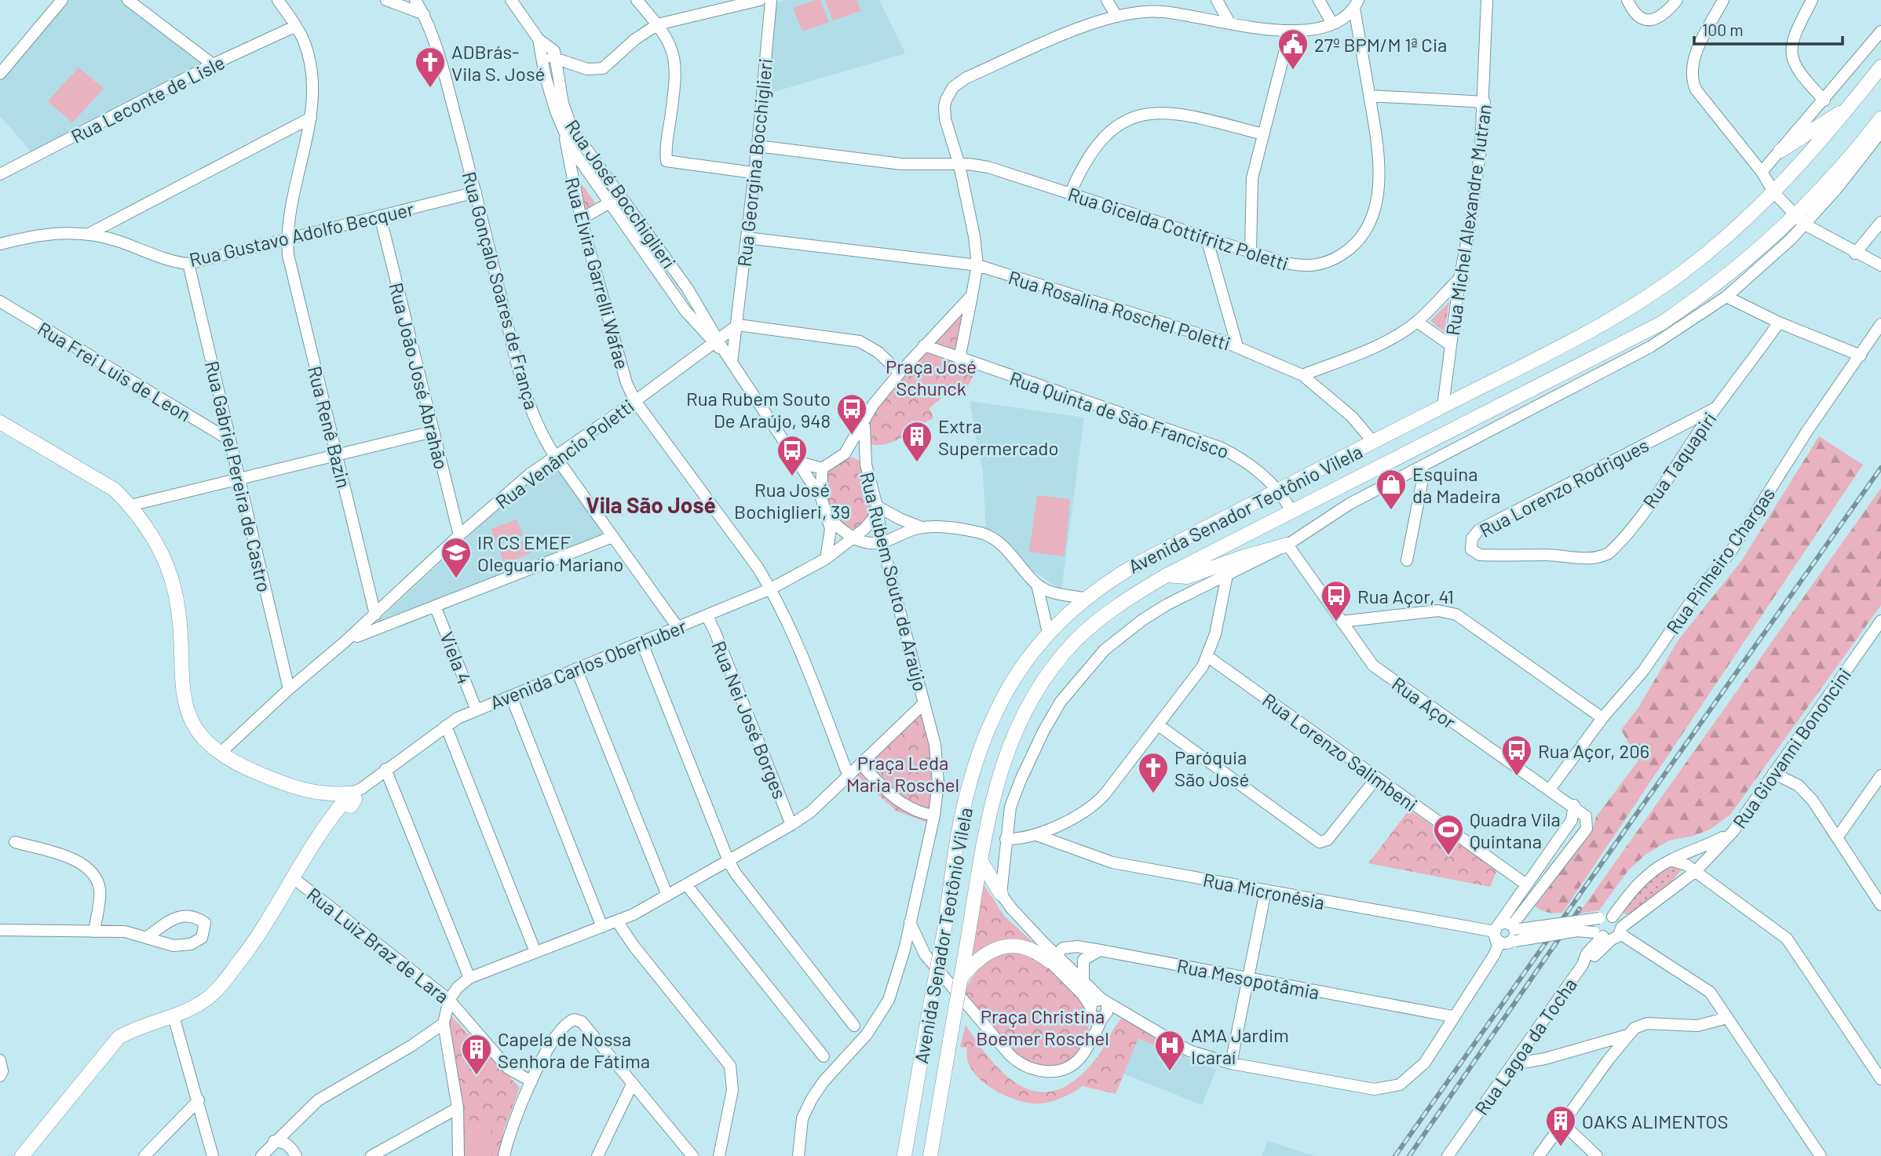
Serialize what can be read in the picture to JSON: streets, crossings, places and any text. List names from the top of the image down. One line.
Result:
{"streets":{"main road":["Avenida Senador Teotônio Vilela","Avenida Carlos Oberhuber"],"street":["Rua Leconte de Lisle","Rua Georgina Bocchiglieri","Rua José Bocchiglieri","Rua Michel Alexandre Mutran","Rua Gicelda Cottifritz Poletti","Rua Gustavo Adolfo Becquer","Rua Elvira Garrelli Wafae","Rua Gonçalo Soares de França","Rua Rosalina Roschel Poletti","Rua Frei Luis de Leon","Rua João José Abrahão","Rua Quinta de São Francisco","Rua Renê Bazin","Rua Venâncio Poletti","Rua Taquapiri","Rua Gabriel Pereira de Castro","Rua Lorenzo Rodrigues","Rua Pinheiro Chargas","Rua Rubem Souto de Araújo","Viela 4","Rua Açor","Rua Nei José Borges","Rua Giovanni Bononcini","Rua Lorenzo Salimbeni","Rua Micronésia","Rua Luiz Braz de Lara","Rua Mesopotâmia","Rua Lagoa da Tocha"]},"crossings":[["Rua Leconte de Lisle","Rua Renê Bazin"],["Rua Georgina Bocchiglieri","Rua Gicelda Cottifritz Poletti"],["Rua Georgina Bocchiglieri","Rua Rosalina Roschel Poletti"],["Rua Georgina Bocchiglieri","Rua Venâncio Poletti"],["Rua José Bocchiglieri","Rua Elvira Garrelli Wafae"],["Rua José Bocchiglieri","Rua Venâncio Poletti"],["Rua Michel Alexandre Mutran","Avenida Senador Teotônio Vilela"],["Rua Gustavo Adolfo Becquer","Rua Gonçalo Soares de França"],["Rua Gustavo Adolfo Becquer","Rua João José Abrahão"],["Rua Gustavo Adolfo Becquer","Rua Renê Bazin"],["Rua Gustavo Adolfo Becquer","Rua Gabriel Pereira de Castro"],["Rua Elvira Garrelli Wafae","Rua Venâncio Poletti"],["Rua Elvira Garrelli Wafae","Avenida Carlos Oberhuber"],["Rua Gonçalo Soares de França","Rua Venâncio Poletti"],["Rua Gonçalo Soares de França","Avenida Carlos Oberhuber"],["Rua Rosalina Roschel Poletti","Avenida Senador Teotônio Vilela"],["Rua Frei Luis de Leon","Rua Gabriel Pereira de Castro"],["Rua João José Abrahão","Rua Venâncio Poletti"],["Rua Quinta de São Francisco","Avenida Senador Teotônio Vilela"],["Rua Renê Bazin","Rua Venâncio Poletti"],["Rua Venâncio Poletti","Rua Gabriel Pereira de Castro"],["Rua Taquapiri","Rua Lorenzo Rodrigues"],["Avenida Senador Teotônio Vilela","Rua Açor"],["Rua Pinheiro Chargas","Rua Açor"],["Rua Rubem Souto de Araújo","Avenida Carlos Oberhuber"],["Viela 4","Avenida Carlos Oberhuber"],["Avenida Carlos Oberhuber","Rua Nei José Borges"],["Avenida Carlos Oberhuber","Rua Luiz Braz de Lara"],["Rua Açor","Rua Micronésia"]],"districts":["Vila São José"],"parks":["Praça José Schunck","Praça Leda Maria Roschel","Praça Christina Boemer Roschel"],"places":{"public building":["27º BPM/M 1ª Cia"],"church":["ADBrás- Vila S. José","Paróquia São José"],"bus stop":["Rua Rubem Souto De Araújo, 948","Rua José Bochiglieri, 39","Rua Açor, 41","Rua Açor, 206"],"building":["Extra Supermercado","Capela de Nossa Senhora de Fátima","OAKS ALIMENTOS"],"shop":["Esquina da Madeira"],"school or university":["IR CS EMEF Oleguario Mariano"],"sports":["Quadra Vila Quintana"],"hospital":["AMA Jardim Icaraí"]},"scale_bar":"100 m"}
